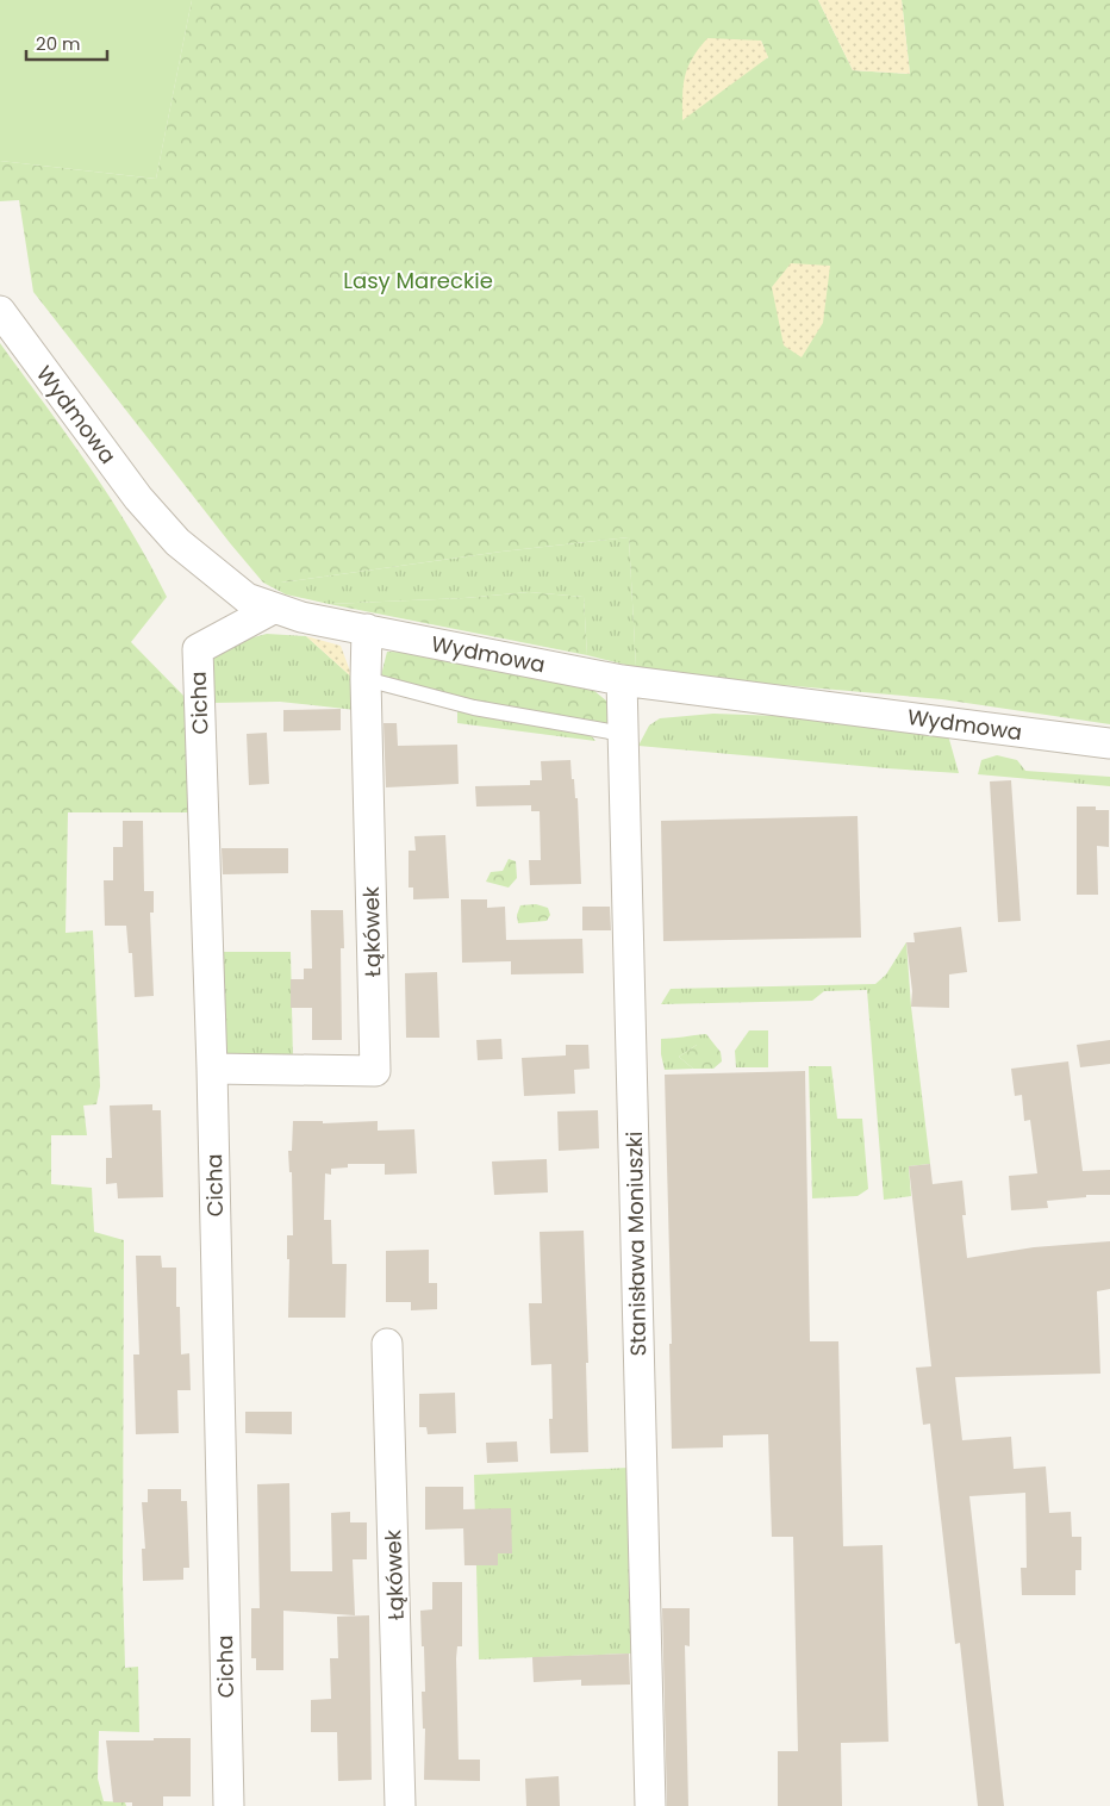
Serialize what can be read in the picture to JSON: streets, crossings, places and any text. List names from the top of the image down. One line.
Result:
{"streets":{"street":["Wydmowa","Cicha","Łąkówek","Stanisława Moniuszki"]},"crossings":[["Wydmowa","Cicha"],["Wydmowa","Łąkówek"],["Wydmowa","Stanisława Moniuszki"],["Cicha","Łąkówek"]],"parks":["Lasy Mareckie"],"scale_bar":"20 m"}
